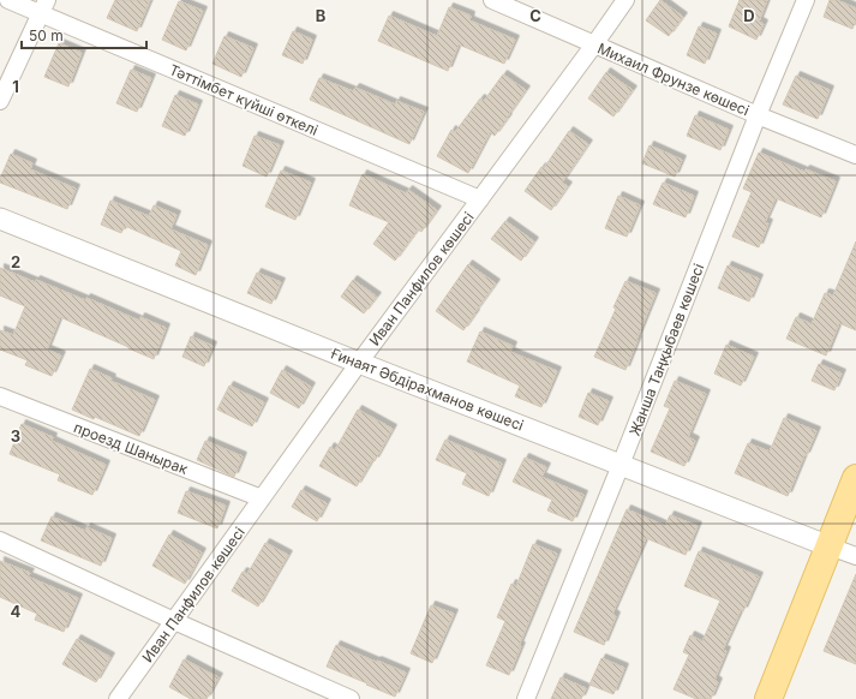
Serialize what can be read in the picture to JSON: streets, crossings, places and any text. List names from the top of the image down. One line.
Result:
{"streets":{"street":["Михаил Фрунзе көшесі","Тәттімбет күйші өткелі","Иван Панфилов көшесі","Жанша Таңқыбаев көшесі","Ғинаят Әбдірахманов көшесі","проезд Шанырак"]},"crossings":[["Михаил Фрунзе көшесі","Иван Панфилов көшесі"],["Михаил Фрунзе көшесі","Жанша Таңқыбаев көшесі"],["Тәттімбет күйші өткелі","Иван Панфилов көшесі"],["Иван Панфилов көшесі","Ғинаят Әбдірахманов көшесі"],["Иван Панфилов көшесі","проезд Шанырак"],["Жанша Таңқыбаев көшесі","Ғинаят Әбдірахманов көшесі"]],"scale_bar":"50 m","grid":{"columns":["B","C","D"],"rows":["1","2","3","4"]}}
